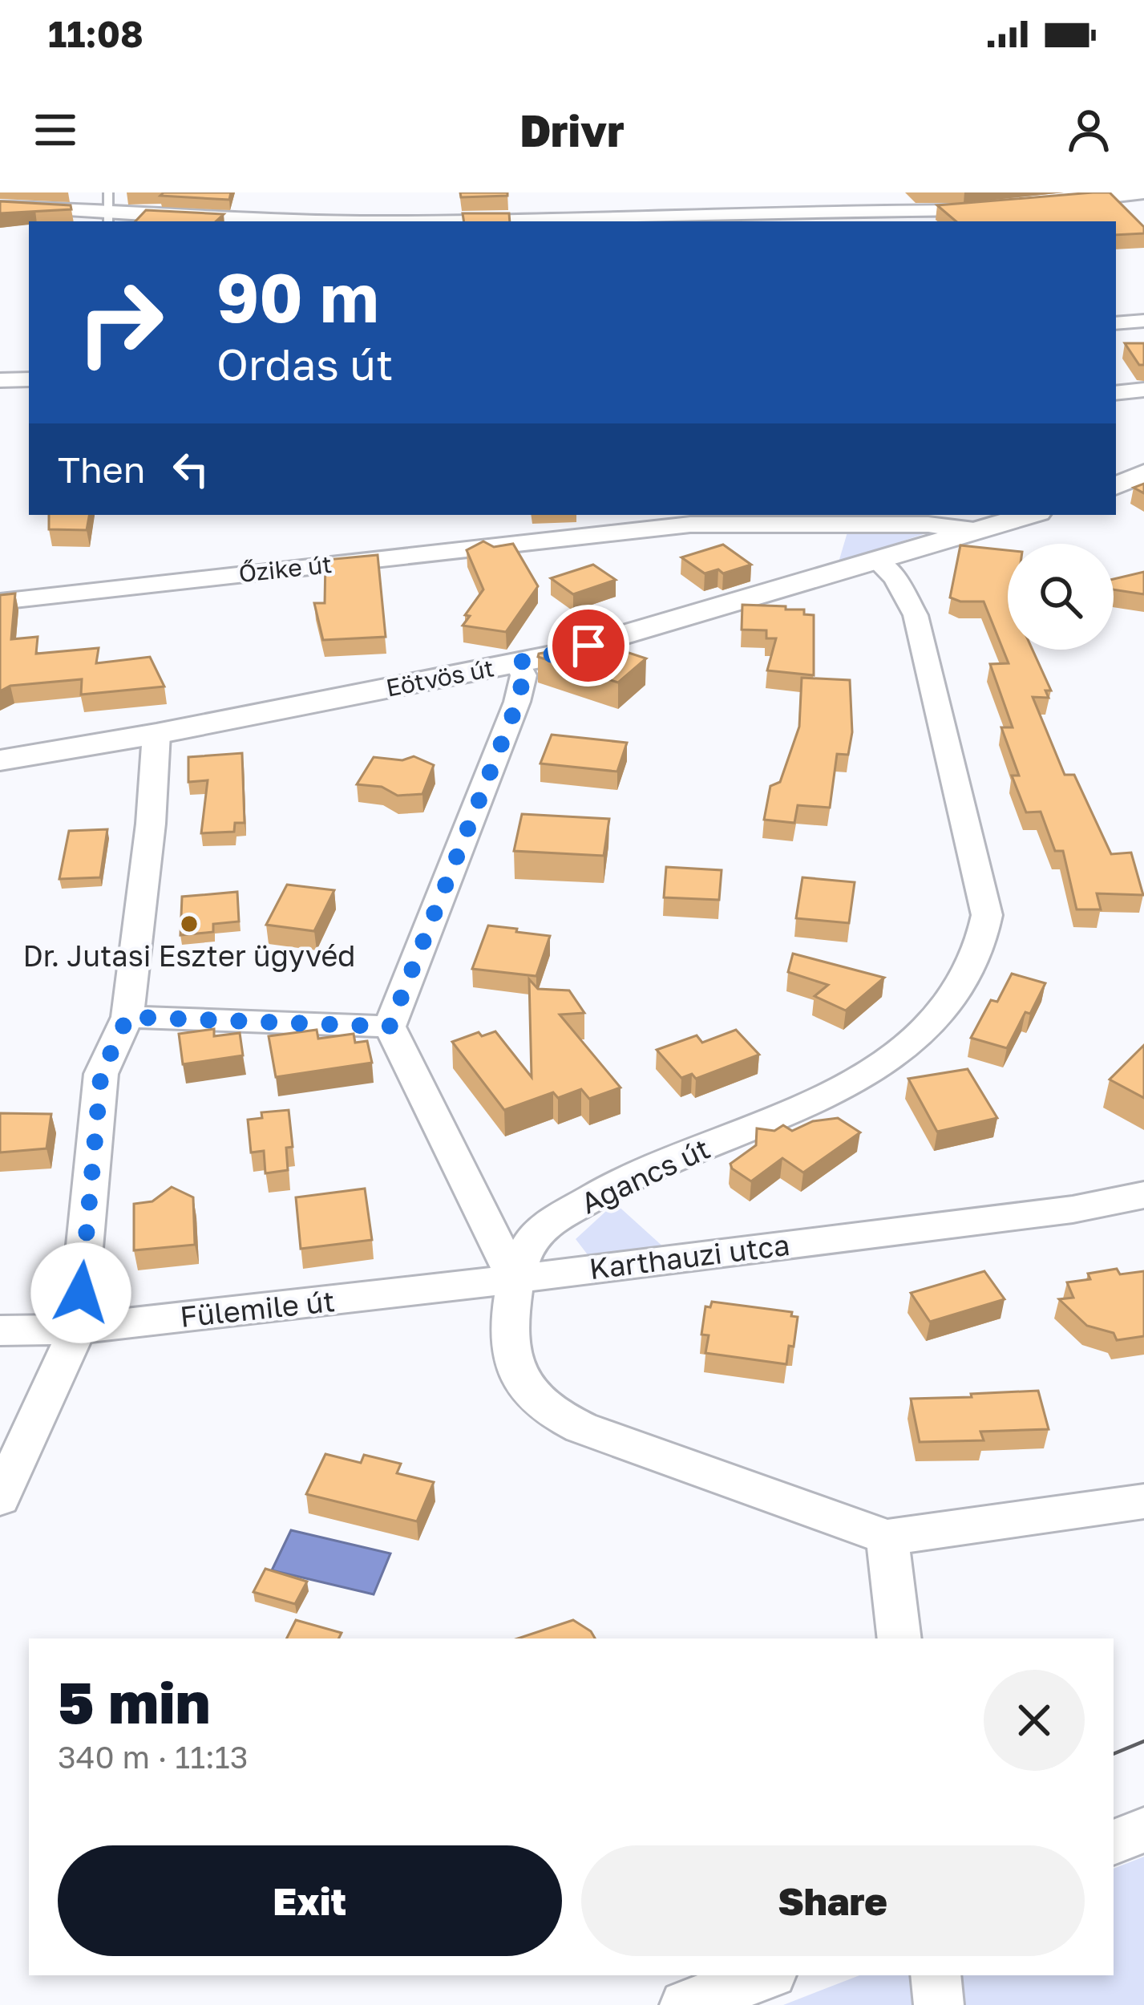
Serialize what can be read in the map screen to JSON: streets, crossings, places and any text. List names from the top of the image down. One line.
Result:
{"streets":{"street":["Őzike út","Eötvös út","Agancs út","Karthauzi utca","Fülemile út"]},"crossings":[["Őzike út","Eötvös út"],["Eötvös út","Agancs út"],["Agancs út","Karthauzi utca"],["Agancs út","Fülemile út"],["Karthauzi utca","Fülemile út"]],"places":["Dr. Jutasi Eszter ügyvéd"],"page":{"status":"11:08","header":"Drivr","turn":["90 m","Ordas út"],"then":"Then","heading":["5 min","340 m · 11:13"],"buttons":["Exit","Share"]}}
